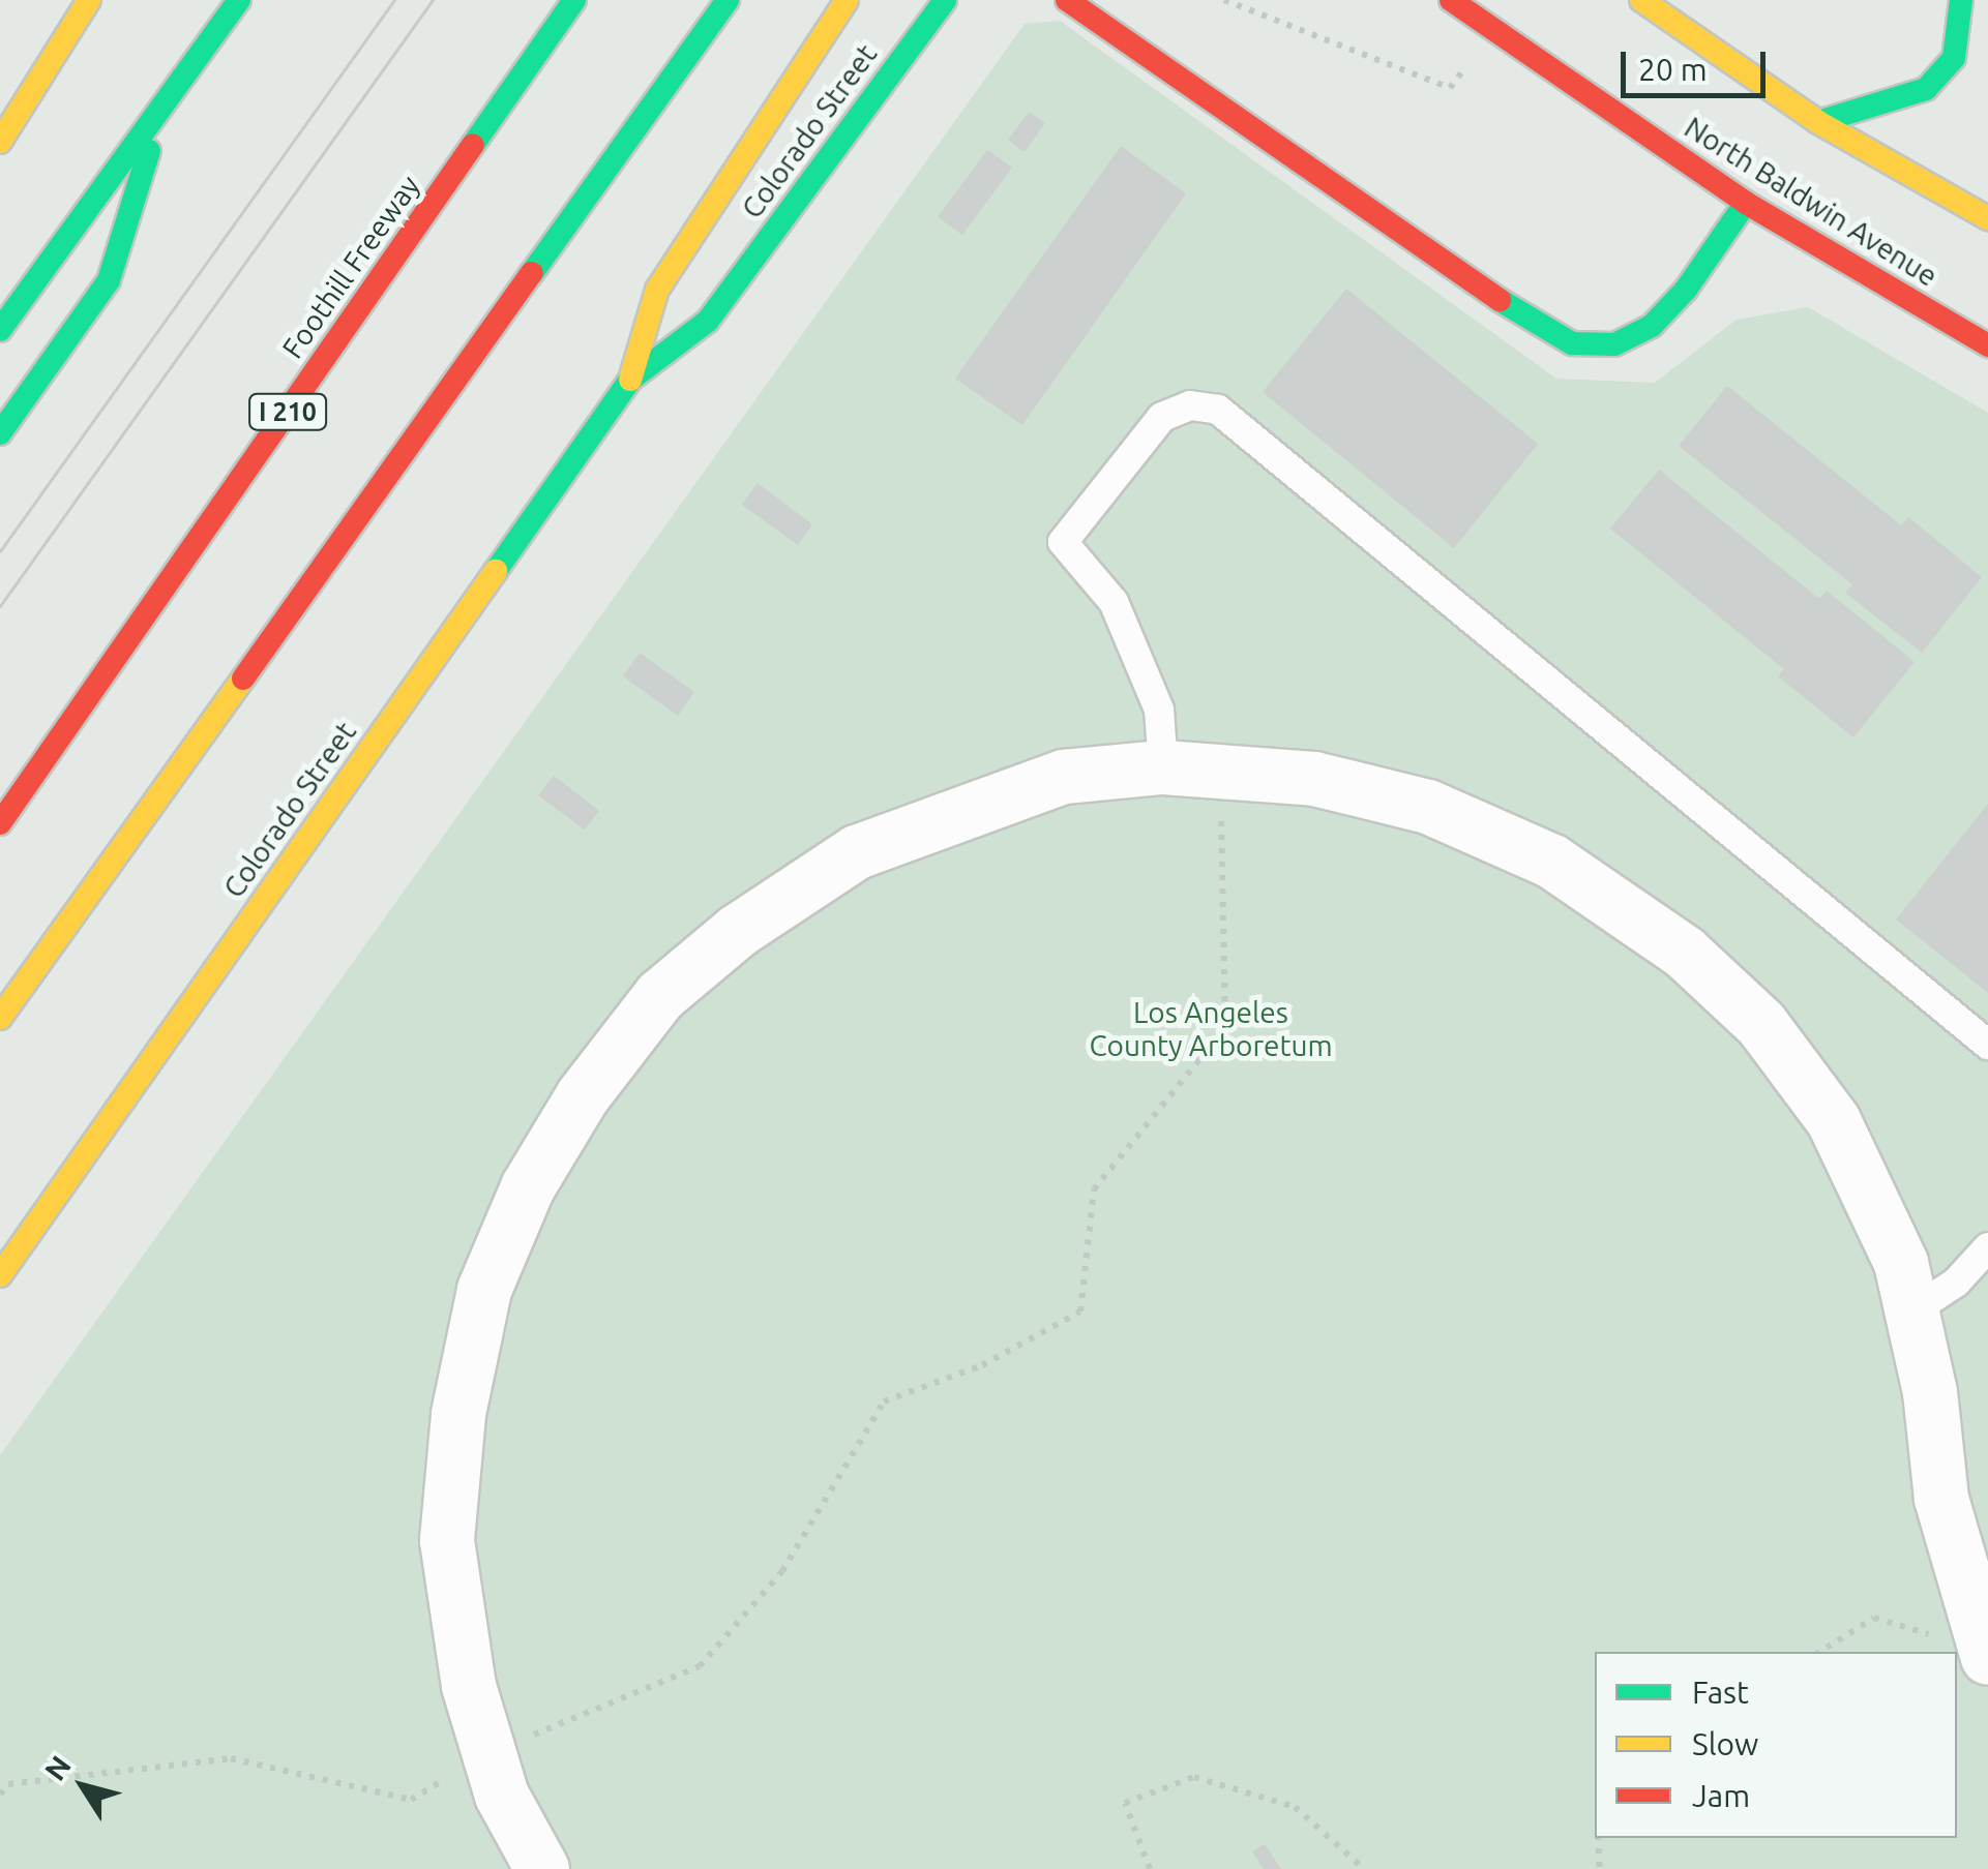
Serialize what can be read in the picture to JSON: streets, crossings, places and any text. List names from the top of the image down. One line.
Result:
{"streets":{"main road":["Colorado Street","North Baldwin Avenue","Foothill Freeway","I 210"]},"parks":["Los Angeles County Arboretum"],"legend":["Fast","Slow","Jam"],"scale_bar":"20 m","north":"top left"}
